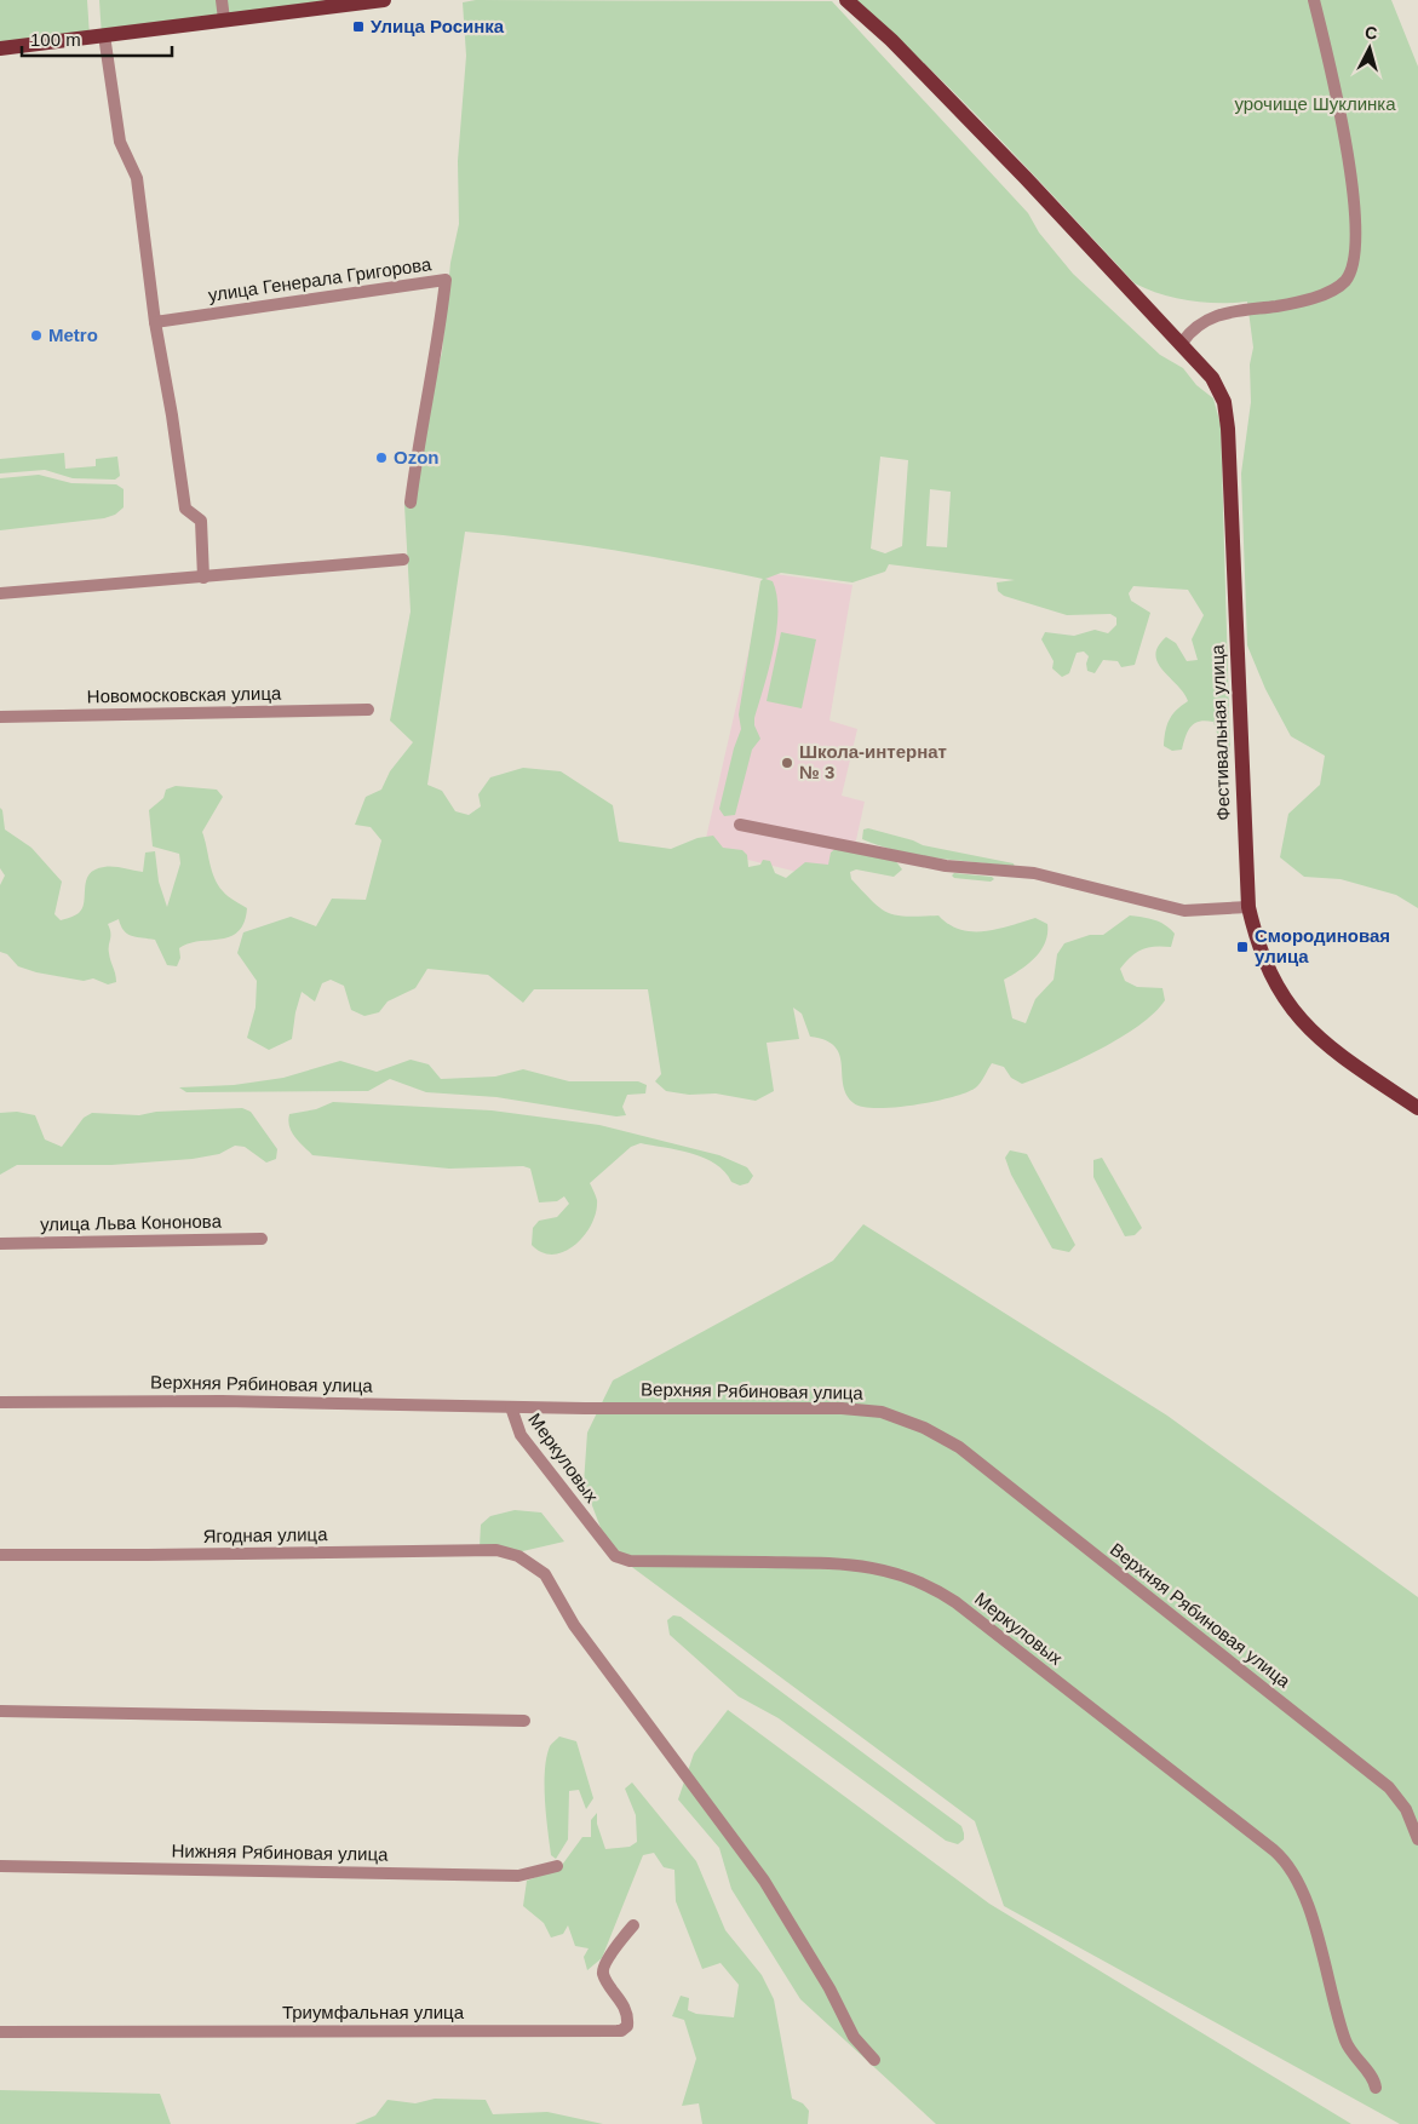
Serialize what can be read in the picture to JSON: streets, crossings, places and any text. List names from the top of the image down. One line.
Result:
{"streets":{"main road":["Фестивальная улица"],"street":["улица Генерала Григорова","Новомосковская улица","улица Льва Кононова","Верхняя Рябиновая улица","Меркуловых","Ягодная улица","Нижняя Рябиновая улица","Триумфальная улица"]},"crossings":[["Верхняя Рябиновая улица","Меркуловых"]],"parks":["урочище Шуклинка"],"places":{"transit":["Улица Росинка","Смородиновая улица"],"other":["Metro","Ozon","Школа-интернат № 3"]},"scale_bar":"100 m","north":"top"}
